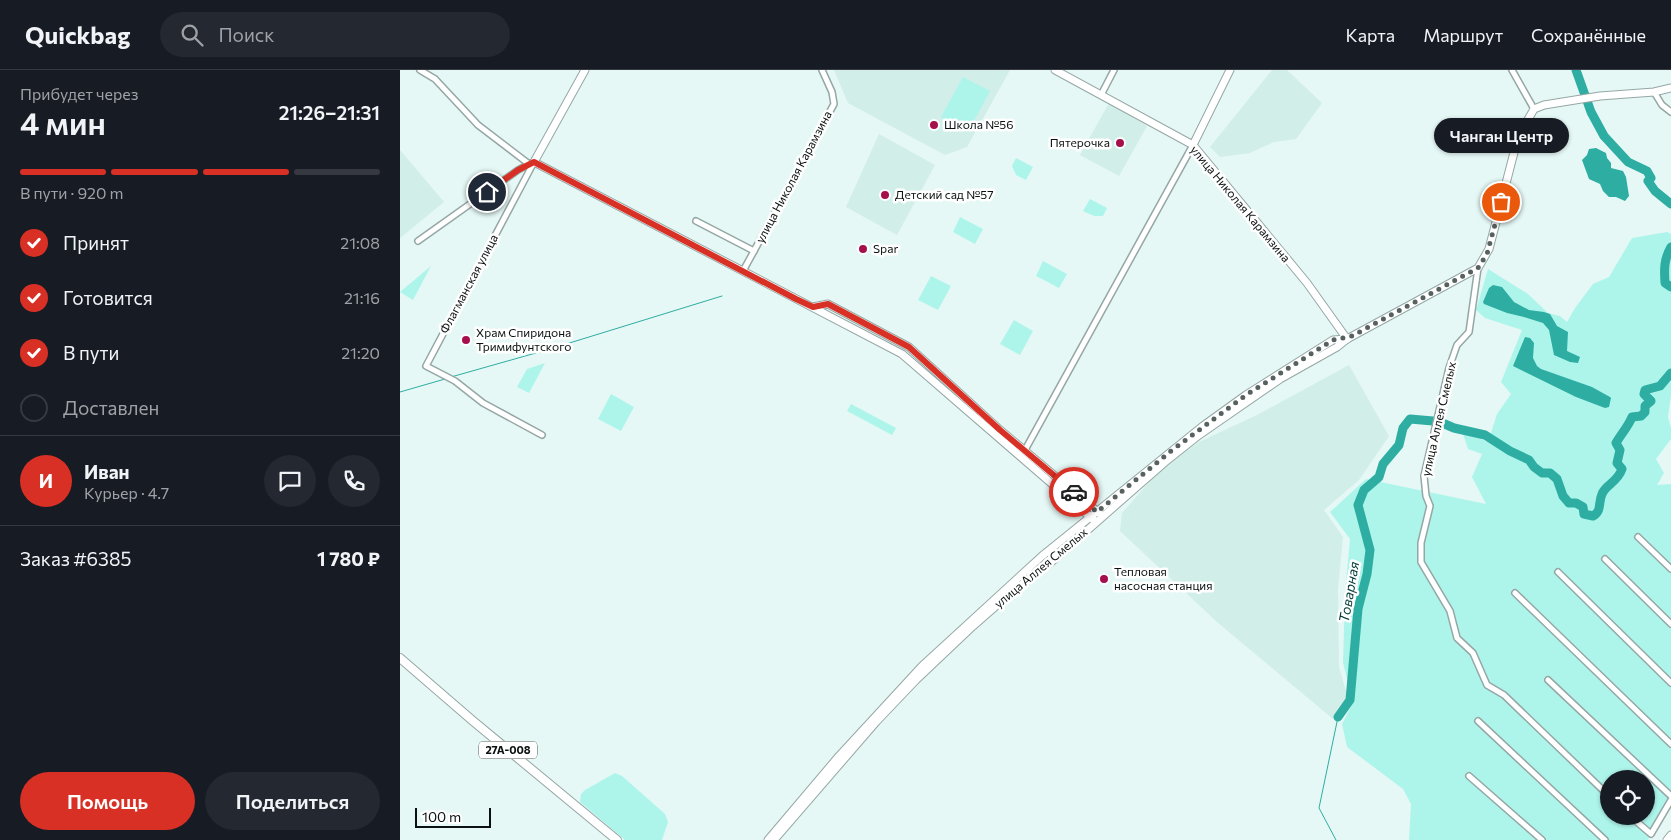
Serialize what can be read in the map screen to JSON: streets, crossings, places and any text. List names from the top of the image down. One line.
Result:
{"streets":{"main road":["улица Николая Карамзина","улица Аллея Смелых","27А-008"],"street":["Флагманская улица"]},"crossings":[["улица Николая Карамзина","улица Аллея Смелых"]],"water":["Товарная"],"places":["Школа №56","Пятерочка","Детский сад №57","Чанган Центр","Spar","Храм Спиридона Тримифунтского","Тепловая насосная станция"],"scale_bar":"100 m","page":{"header":"Quickbag","search":"Поиск","nav":["Карта","Маршрут","Сохранённые"],"heading":["4 мин","Прибудет через","21:26–21:31"],"panel":["Иван","Курьер · 4.7","Заказ #6385","1 780 ₽"],"bubble":"Чанган Центр","bar":"В пути · 920 m","list":[["Принят","21:08"],["Готовится","21:16"],["В пути","21:20"],"Доставлен"],"round":"И","buttons":["Помощь","Поделиться"],"scale":"100 m"}}
